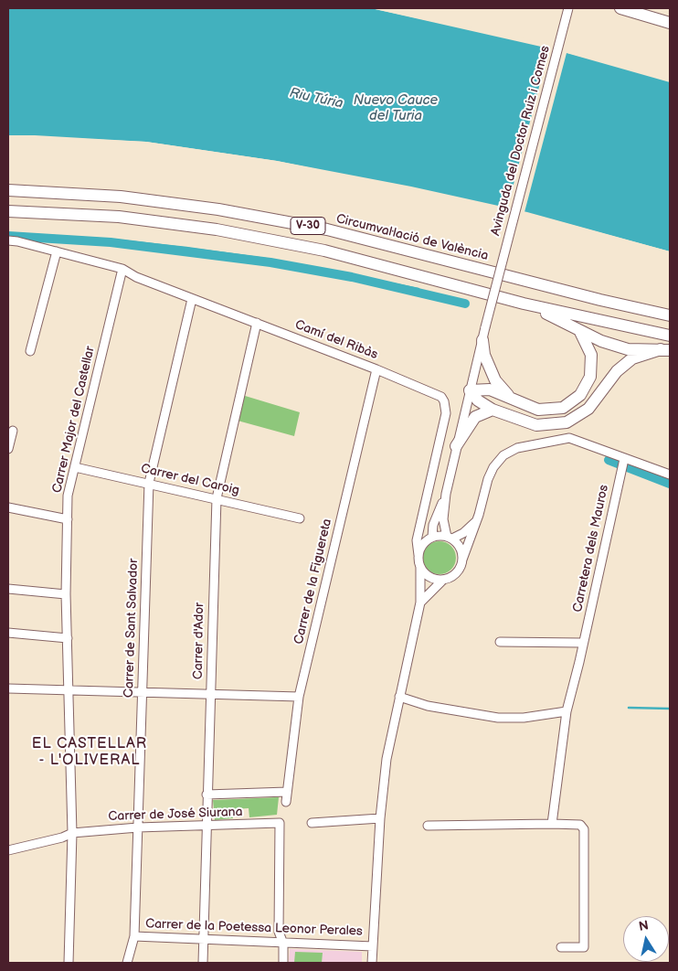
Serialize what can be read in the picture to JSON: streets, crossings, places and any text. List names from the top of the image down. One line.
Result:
{"streets":{"highway":["V-30","Circumval·lació de València"],"street":["Avinguda del Doctor Ruiz i Comes","Camí del Ribàs","Carrer Major del Castellar","Carrer del Caroig","Carretera dels Mauros","Carrer de la Figuereta","Carrer de Sant Salvador","Carrer d'Ador","Carrer de José Siurana","Carrer de la Poetessa Leonor Perales"]},"crossings":[["Avinguda del Doctor Ruiz i Comes","Camí del Ribàs"],["Camí del Ribàs","Carrer Major del Castellar"],["Camí del Ribàs","Carrer de la Figuereta"],["Camí del Ribàs","Carrer de Sant Salvador"],["Camí del Ribàs","Carrer d'Ador"],["Carrer Major del Castellar","Carrer del Caroig"],["Carrer Major del Castellar","Carrer de José Siurana"],["Carrer del Caroig","Carrer de Sant Salvador"],["Carrer del Caroig","Carrer d'Ador"],["Carrer de Sant Salvador","Carrer de José Siurana"],["Carrer de Sant Salvador","Carrer de la Poetessa Leonor Perales"],["Carrer d'Ador","Carrer de José Siurana"],["Carrer d'Ador","Carrer de la Poetessa Leonor Perales"],["Carrer de José Siurana","Carrer de la Poetessa Leonor Perales"]],"districts":["EL CASTELLAR - L'OLIVERAL"],"water":["Riu Túria","Nuevo Cauce del Turia"],"north":"top"}
